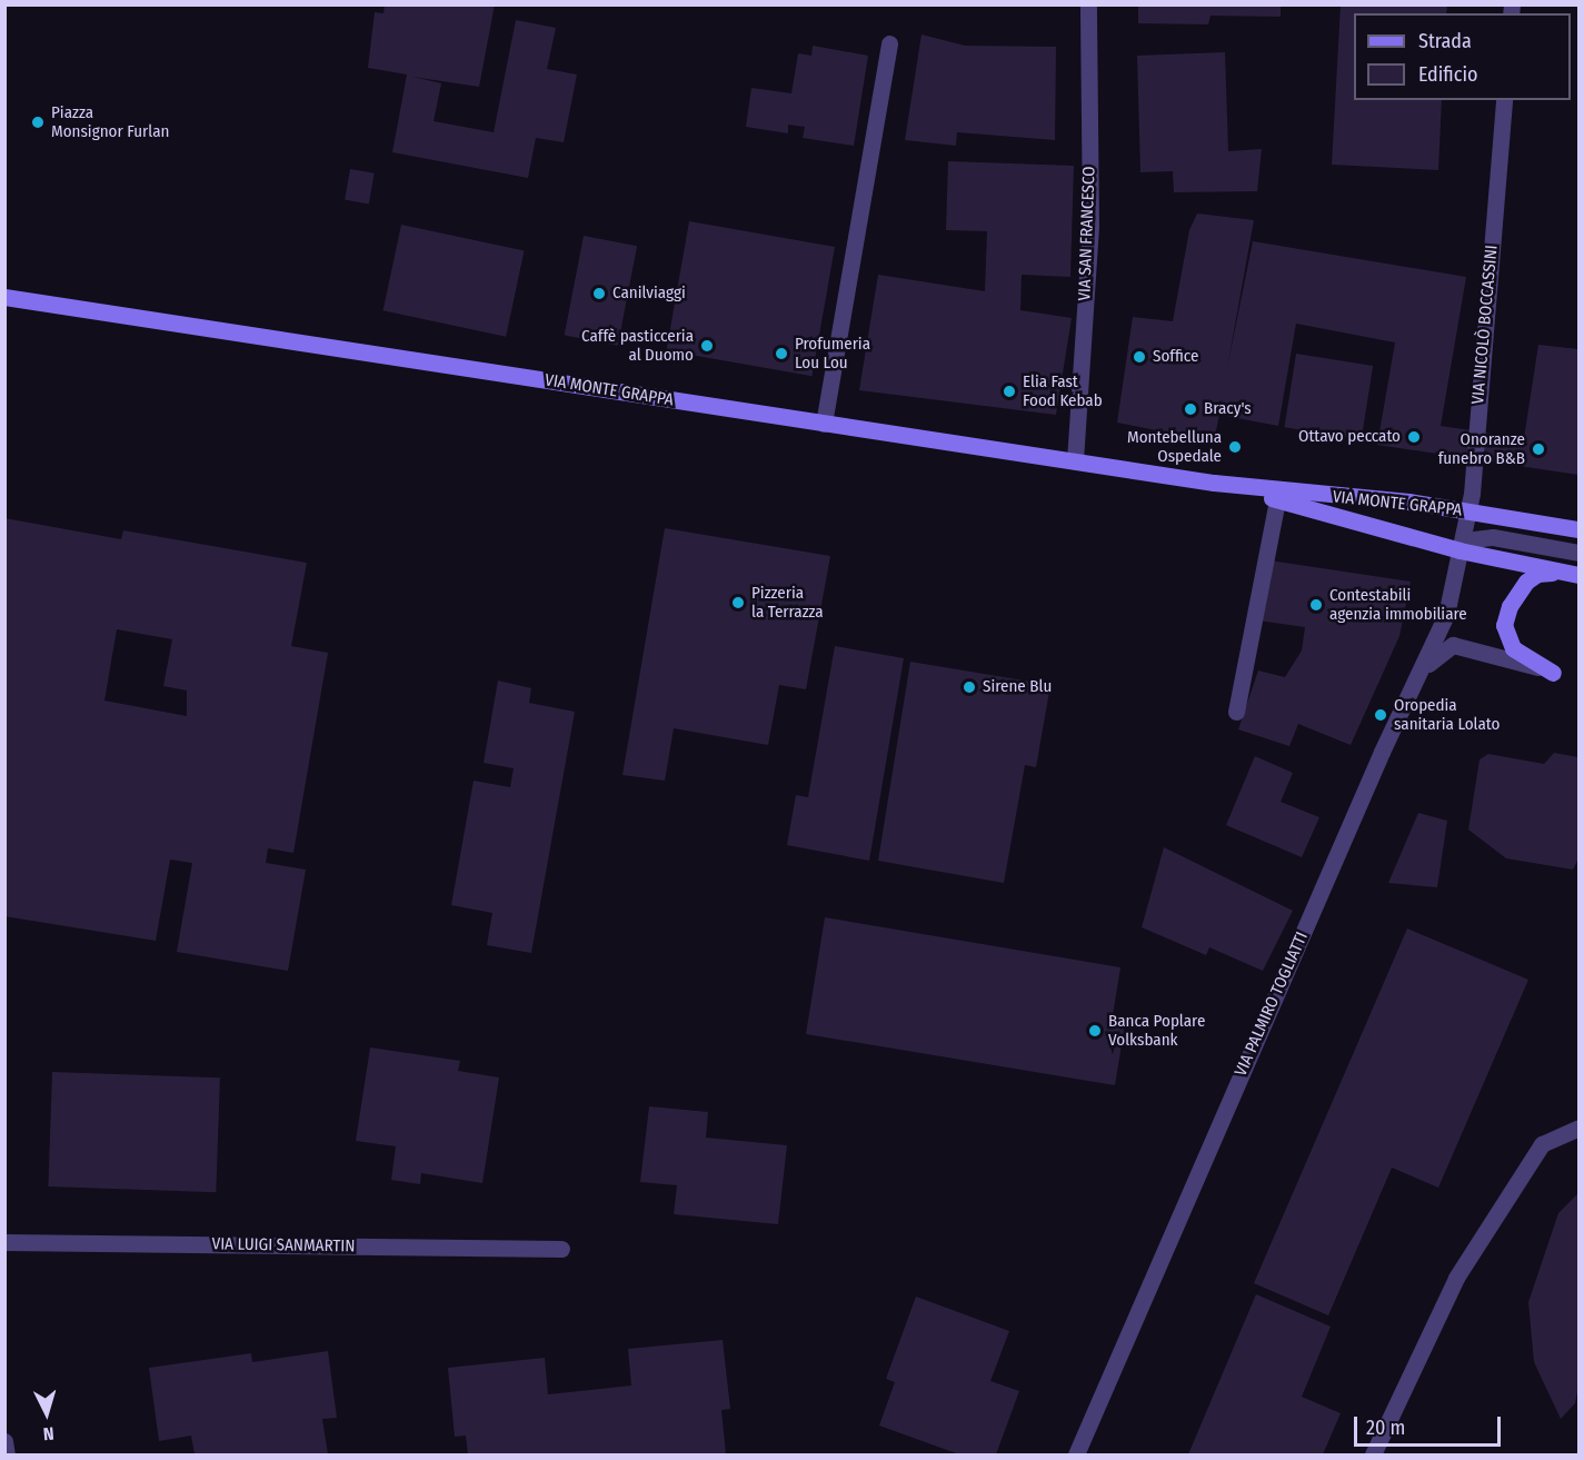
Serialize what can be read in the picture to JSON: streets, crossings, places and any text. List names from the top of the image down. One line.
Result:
{"streets":{"main road":["VIA MONTE GRAPPA"],"street":["VIA SAN FRANCESCO","VIA NICOLÒ BOCCASSINI","VIA PALMIRO TOGLIATTI","VIA LUIGI SANMARTIN"]},"crossings":[["VIA SAN FRANCESCO","VIA MONTE GRAPPA"],["VIA NICOLÒ BOCCASSINI","VIA MONTE GRAPPA"],["VIA NICOLÒ BOCCASSINI","VIA PALMIRO TOGLIATTI"],["VIA MONTE GRAPPA","VIA PALMIRO TOGLIATTI"]],"places":["Piazza Monsignor Furlan","Canilviaggi","Caffè pasticceria al Duomo","Profumeria Lou Lou","Soffice","Elia Fast Food Kebab","Bracy's","Ottavo peccato","Montebelluna Ospedale","Onoranze funebro B&B","Pizzeria la Terrazza","Contestabili agenzia immobiliare","Sirene Blu","Oropedia sanitaria Lolato","Banca Poplare Volksbank"],"legend":["Strada","Edificio"],"scale_bar":"20 m","north":"bottom"}
